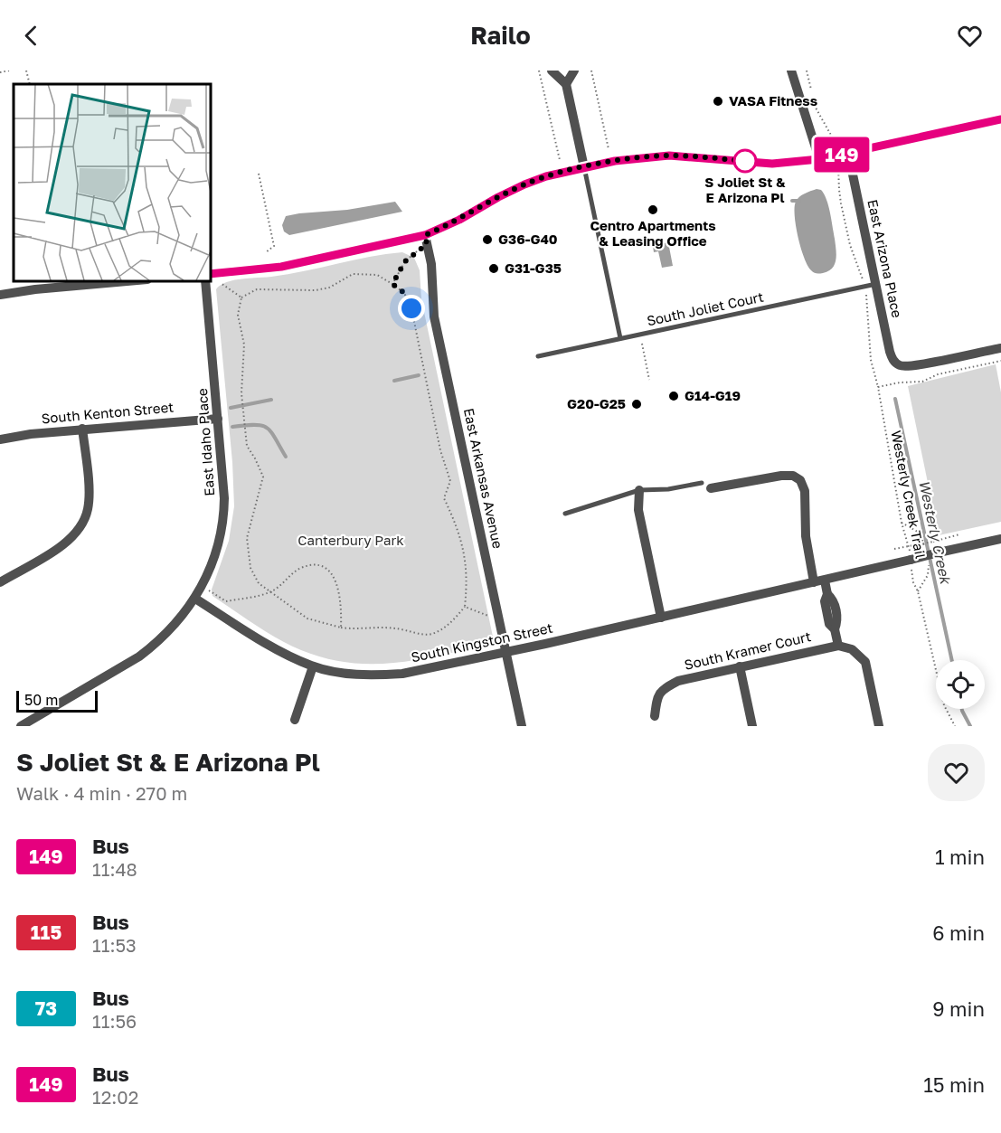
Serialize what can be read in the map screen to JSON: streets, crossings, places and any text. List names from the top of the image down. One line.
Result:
{"streets":{"street":["East Arizona Place","South Kenton Street","East Idaho Place","East Arkansas Avenue","South Kingston Street","South Kramer Court"],"lane":["South Joliet Court"],"path":["Westerly Creek Trail"]},"crossings":[["East Arizona Place","South Joliet Court"],["South Joliet Court","Westerly Creek Trail"],["South Kenton Street","East Idaho Place"],["East Idaho Place","South Kingston Street"],["East Arkansas Avenue","South Kingston Street"],["Westerly Creek Trail","South Kingston Street"]],"water":["Westerly Creek"],"parks":["Canterbury Park"],"places":["VASA Fitness","S Joliet St & E Arizona Pl","Centro Apartments & Leasing Office","G36-G40","G31-G35","G14-G19","G20-G25"],"lines":["bus line 149"],"scale_bar":"50 m","page":{"header":"Railo","on_map":"149","scale":"50 m","heading":["S Joliet St & E Arizona Pl","Walk · 4 min · 270 m"],"list":[{"mark":"149","name":"Bus","note":"11:48","value":"1 min"},{"mark":"115","name":"Bus","note":"11:53","value":"6 min"},{"mark":"73","name":"Bus","note":"11:56","value":"9 min"},{"mark":"149","name":"Bus","note":"12:02","value":"15 min"}]}}
